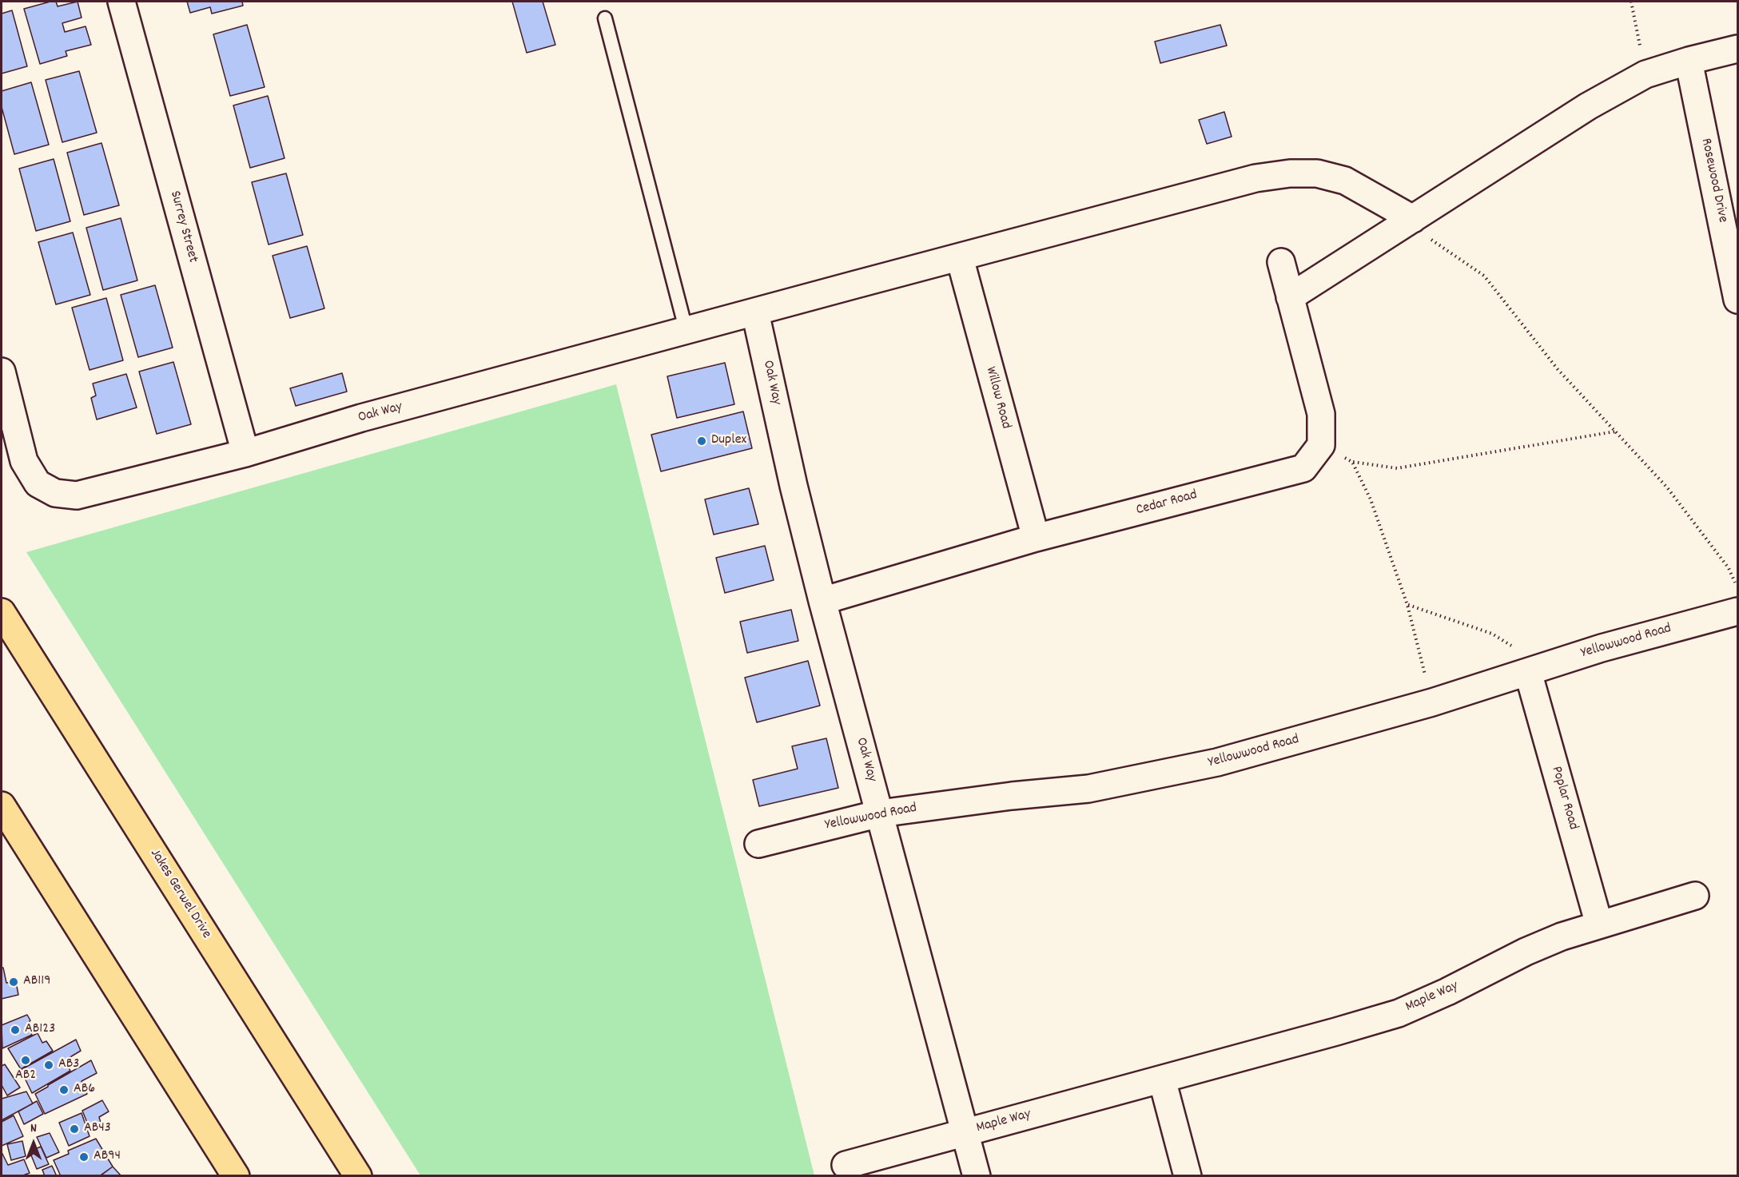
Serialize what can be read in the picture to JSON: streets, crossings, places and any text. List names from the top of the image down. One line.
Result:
{"streets":{"main road":["Jakes Gerwel Drive"],"street":["Rosewood Drive","Surrey Street","Oak Way","Willow Road","Cedar Road","Yellowwood Road","Poplar Road","Maple Way"]},"crossings":[["Surrey Street","Oak Way"],["Oak Way","Cedar Road"],["Oak Way","Yellowwood Road"],["Oak Way","Maple Way"],["Willow Road","Cedar Road"],["Yellowwood Road","Poplar Road"],["Poplar Road","Maple Way"]],"places":["Duplex","AB119","AB123","AB2","AB3","AB6","AB43","AB94"],"north":"top"}
